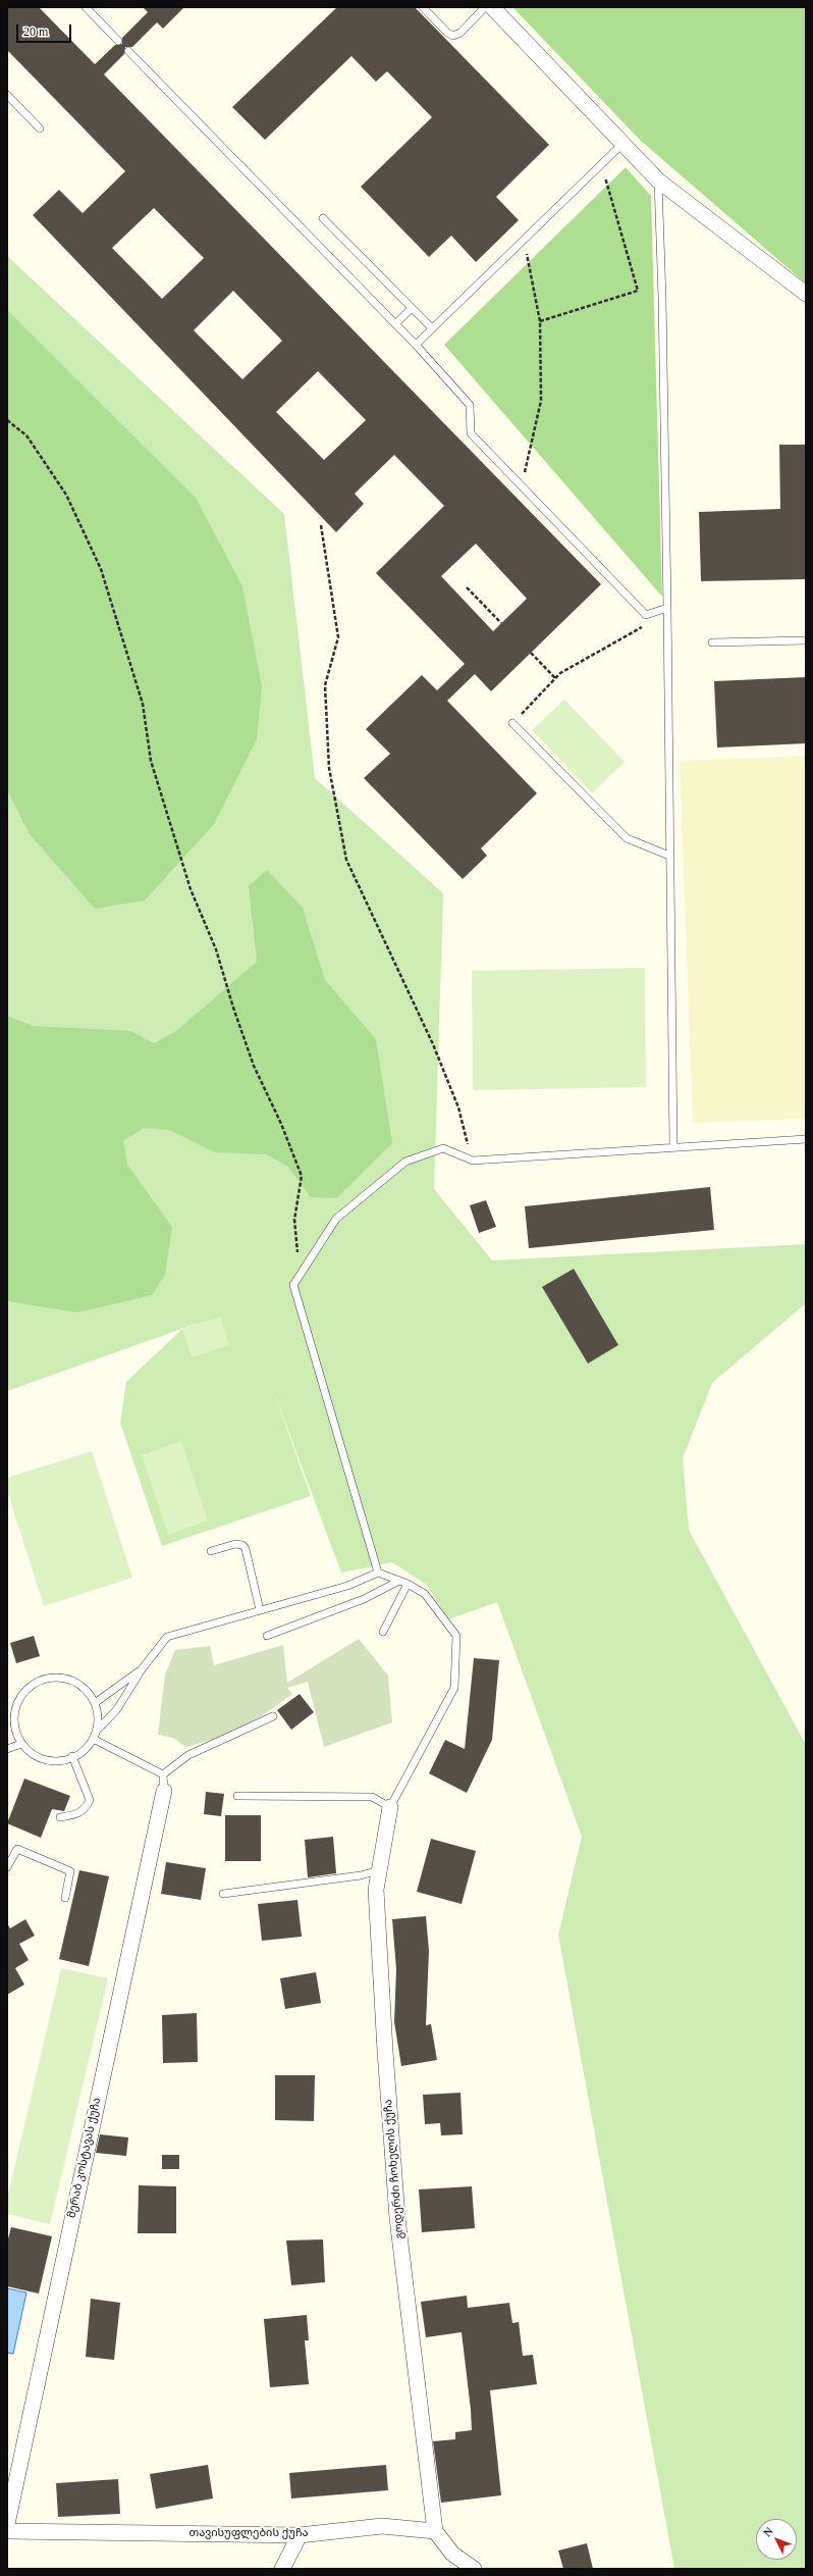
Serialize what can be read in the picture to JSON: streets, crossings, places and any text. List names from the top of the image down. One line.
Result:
{"streets":{"street":["მერაბ კოსტავას ქუჩა","გოდერძი ჩოხელის ქუჩა","თავისუფლების ქუჩა"]},"crossings":[["გოდერძი ჩოხელის ქუჩა","თავისუფლების ქუჩა"]],"scale_bar":"20 m","north":"top left"}
